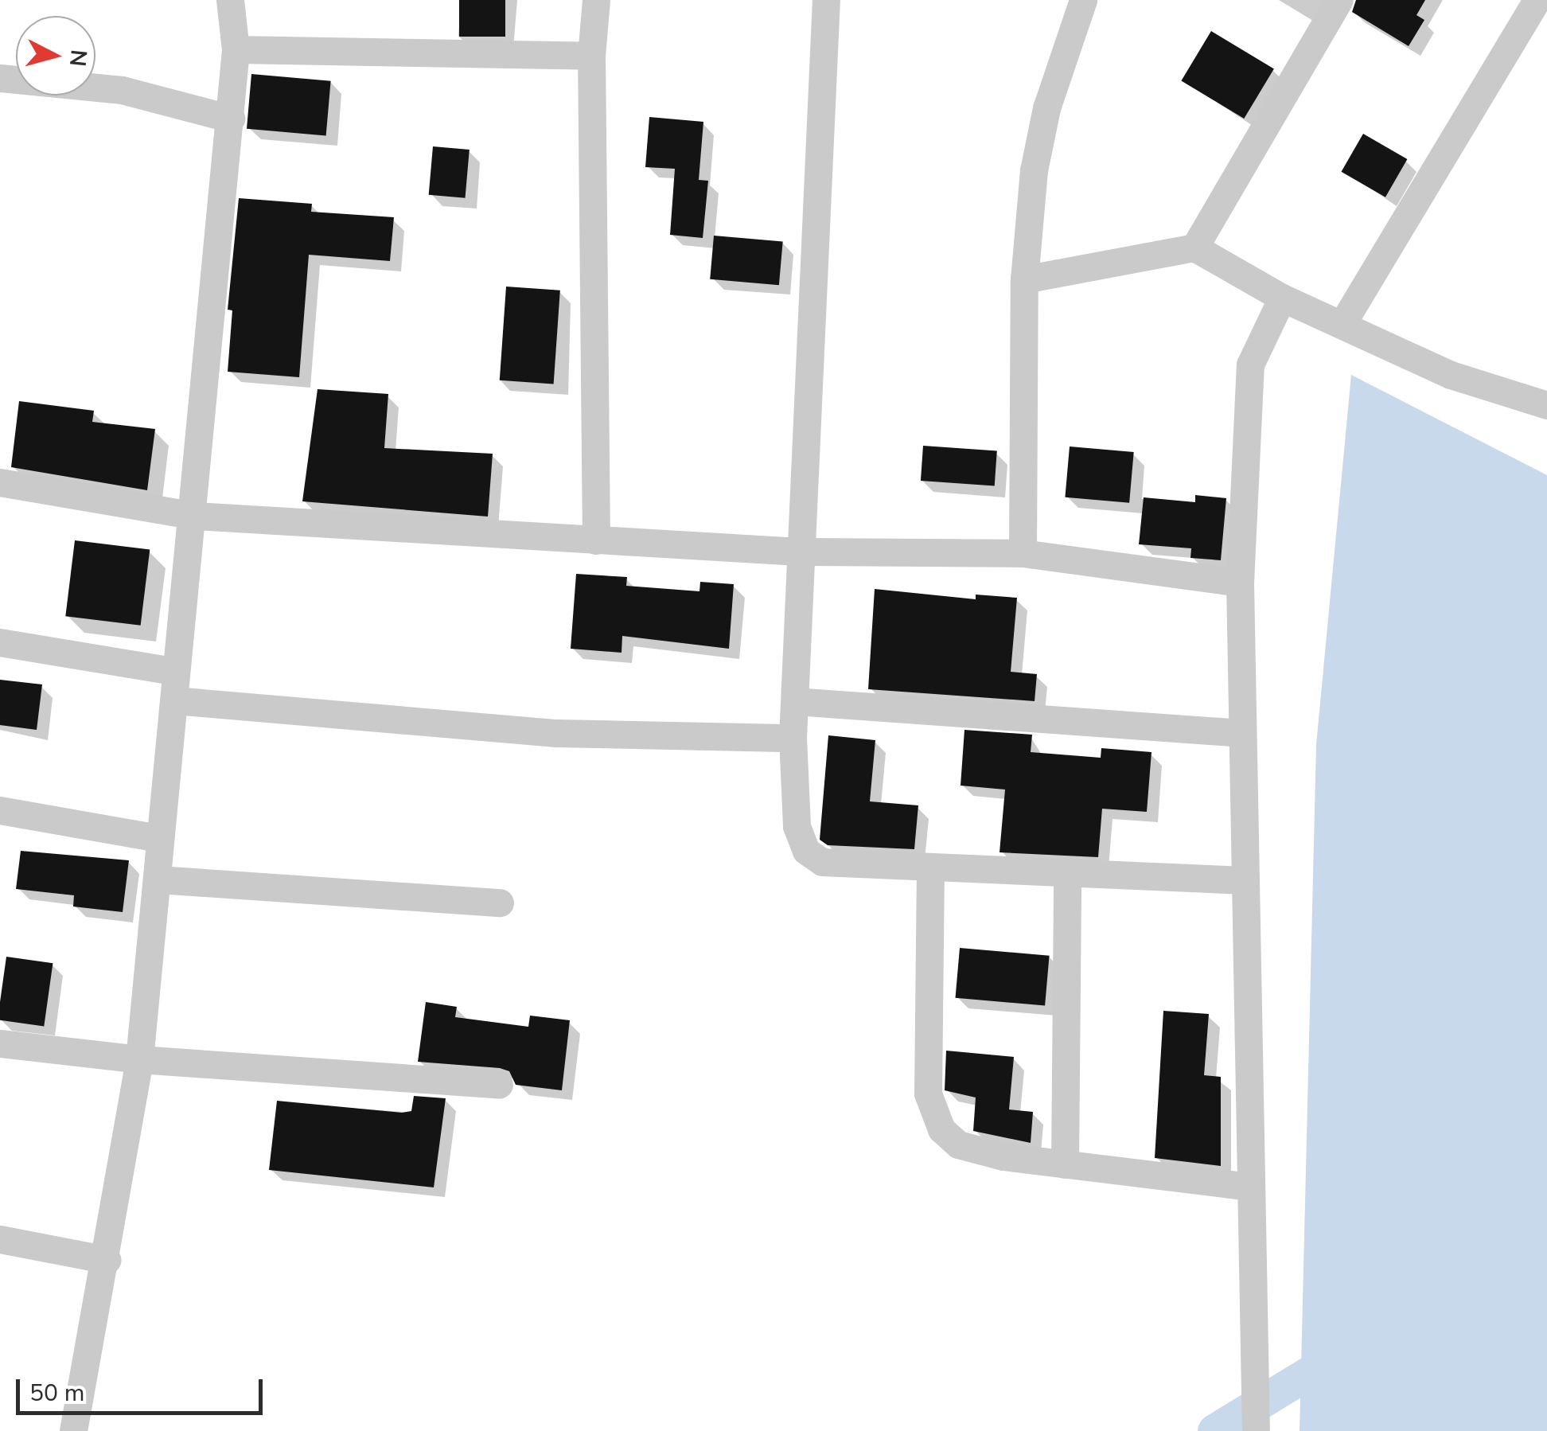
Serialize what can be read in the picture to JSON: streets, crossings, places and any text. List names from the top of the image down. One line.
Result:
{"scale_bar":"50 m","north":"right"}
